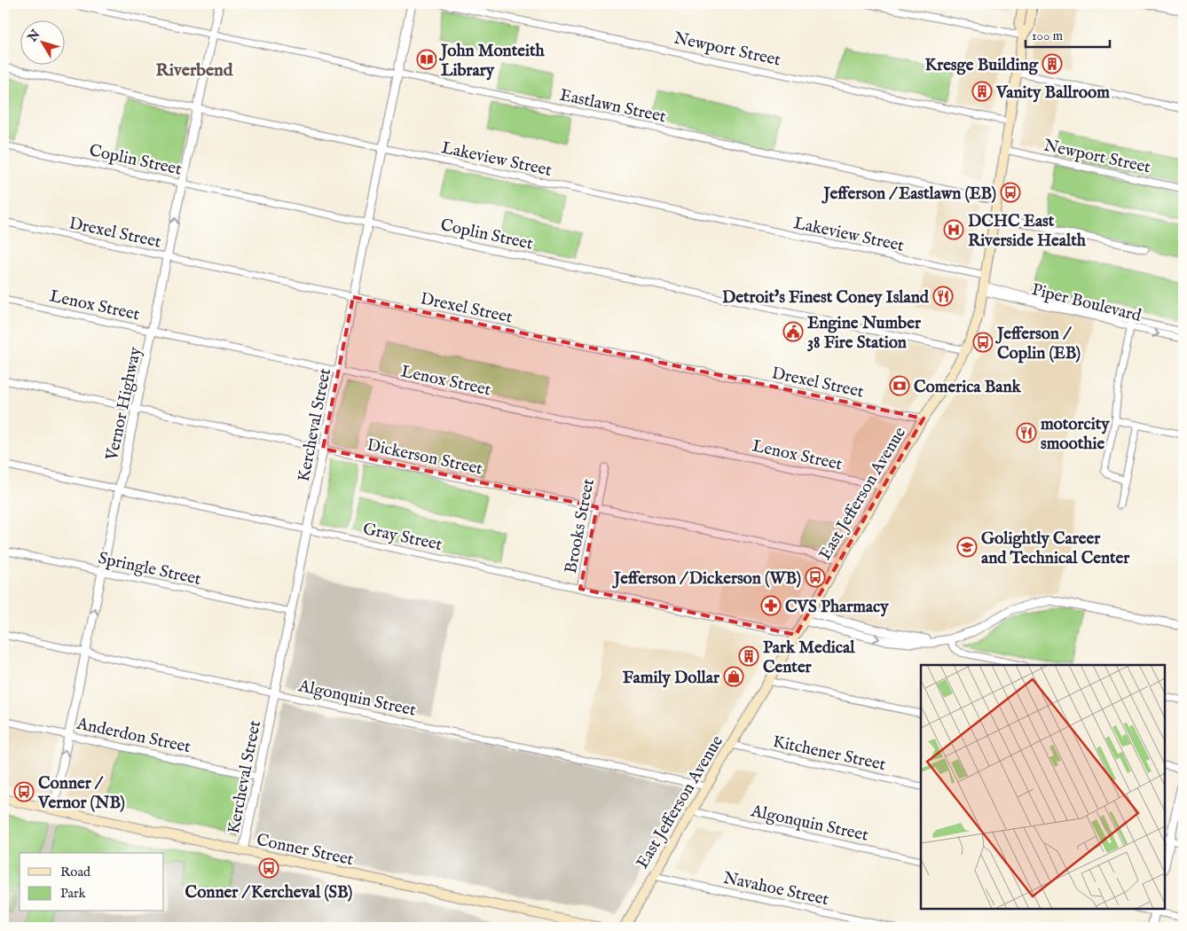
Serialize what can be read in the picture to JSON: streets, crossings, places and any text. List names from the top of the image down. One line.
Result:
{"streets":{"main road":["East Jefferson Avenue","Conner Street"],"street":["Newport Street","Eastlawn Street","Lakeview Street","Coplin Street","Drexel Street","Piper Boulevard","Lenox Street","Vernor Highway","Kercheval Street","Dickerson Street","Brooks Street","Gray Street","Springle Street","Algonquin Street","Anderdon Street","Kitchener Street","Navahoe Street"]},"crossings":[["Newport Street","East Jefferson Avenue"],["Eastlawn Street","Vernor Highway"],["Eastlawn Street","Kercheval Street"],["Eastlawn Street","East Jefferson Avenue"],["Lakeview Street","Piper Boulevard"],["Lakeview Street","Vernor Highway"],["Lakeview Street","Kercheval Street"],["Lakeview Street","East Jefferson Avenue"],["Coplin Street","Vernor Highway"],["Coplin Street","Kercheval Street"],["Coplin Street","East Jefferson Avenue"],["Drexel Street","Vernor Highway"],["Drexel Street","Kercheval Street"],["Drexel Street","East Jefferson Avenue"],["Piper Boulevard","East Jefferson Avenue"],["Lenox Street","Vernor Highway"],["Lenox Street","Kercheval Street"],["Lenox Street","East Jefferson Avenue"],["Vernor Highway","Dickerson Street"],["Vernor Highway","Gray Street"],["Vernor Highway","Springle Street"],["Vernor Highway","Algonquin Street"],["Vernor Highway","Anderdon Street"],["Vernor Highway","Conner Street"],["Kercheval Street","Dickerson Street"],["Kercheval Street","Gray Street"],["Kercheval Street","Springle Street"],["Kercheval Street","Algonquin Street"],["Kercheval Street","Anderdon Street"],["Kercheval Street","Conner Street"],["Dickerson Street","East Jefferson Avenue"],["Dickerson Street","Brooks Street"],["East Jefferson Avenue","Gray Street"],["East Jefferson Avenue","Algonquin Street"],["East Jefferson Avenue","Kitchener Street"],["East Jefferson Avenue","Navahoe Street"],["Brooks Street","Gray Street"]],"districts":["Riverbend"],"places":{"library":["John Monteith Library"],"building":["Kresge Building","Vanity Ballroom","Park Medical Center"],"bus stop":["Jefferson / Eastlawn (EB)","Jefferson / Coplin (EB)","Jefferson / Dickerson (WB)","Conner / Vernor (NB)","Conner / Kercheval (SB)"],"hospital":["DCHC East Riverside Health"],"restaurant":["Detroit's Finest Coney Island","motorcity smoothie"],"public building":["Engine Number 38 Fire Station"],"bank":["Comerica Bank"],"school or university":["Golightly Career and Technical Center"],"pharmacy":["CVS Pharmacy"],"shop":["Family Dollar"]},"legend":["Road","Park"],"scale_bar":"100 m","north":"top left"}
